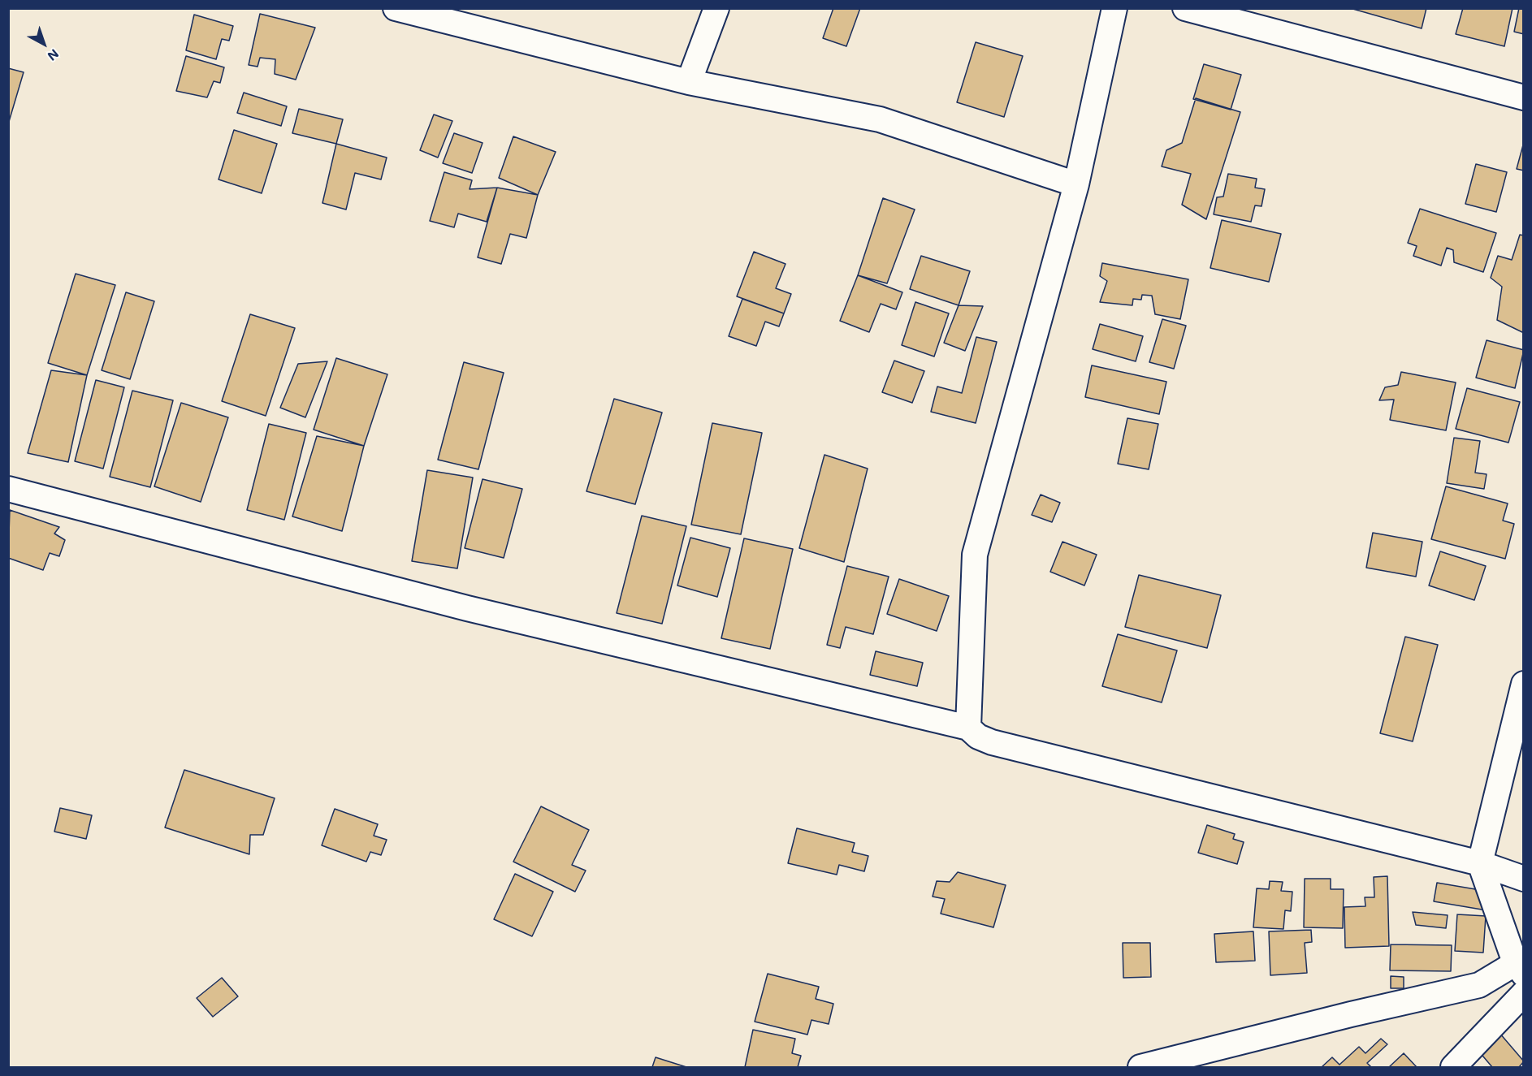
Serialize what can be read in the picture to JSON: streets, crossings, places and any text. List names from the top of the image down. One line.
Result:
{"north":"bottom right"}
